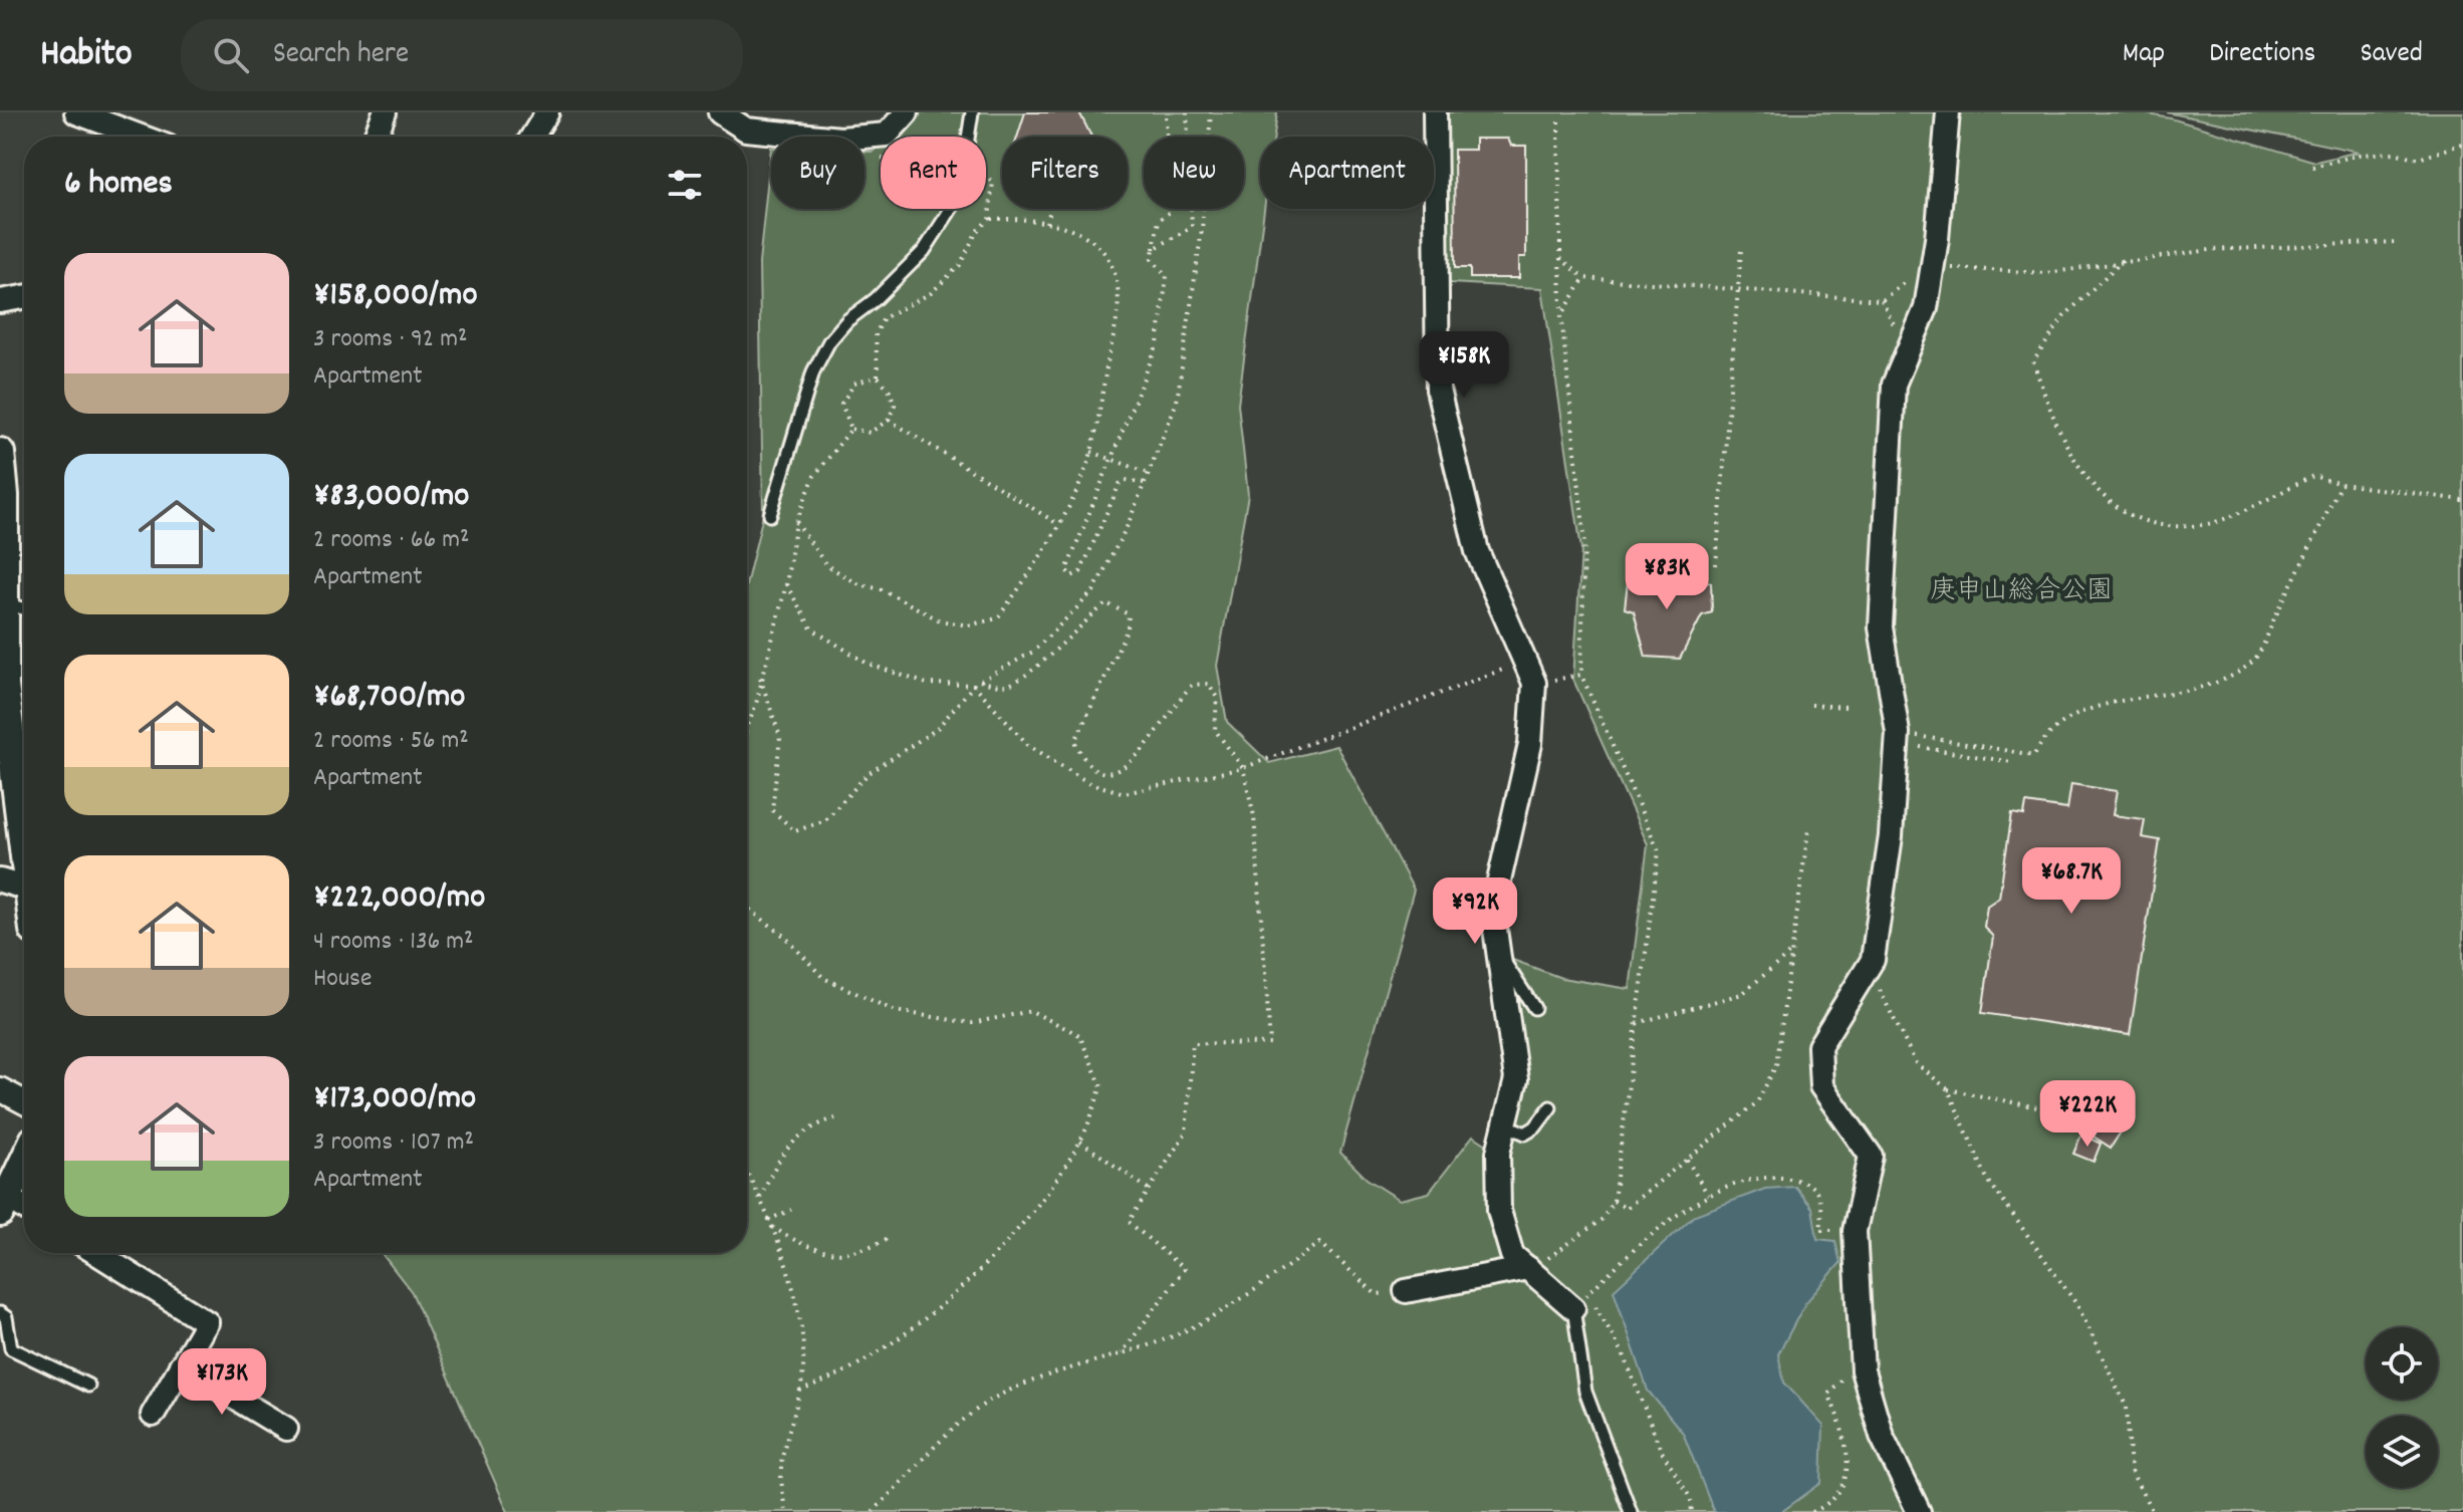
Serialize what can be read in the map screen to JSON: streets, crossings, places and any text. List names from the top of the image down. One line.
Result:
{"parks":["庚申山総合公園"],"page":{"header":"Habito","search":"Search here","nav":["Map","Directions","Saved"],"chip":["Buy","Rent","Filters","New","Apartment"],"heading":"6 homes","list":[{"name":"¥158,000/mo","note":"3 rooms · 92 m² · Apartment"},{"name":"¥83,000/mo","note":"2 rooms · 66 m² · Apartment"},{"name":"¥68,700/mo","note":"2 rooms · 56 m² · Apartment"},{"name":"¥222,000/mo","note":"4 rooms · 136 m² · House"},{"name":"¥173,000/mo","note":"3 rooms · 107 m² · Apartment"}],"price":["¥158K","¥83K","¥68.7K","¥92K","¥222K","¥173K"]}}
